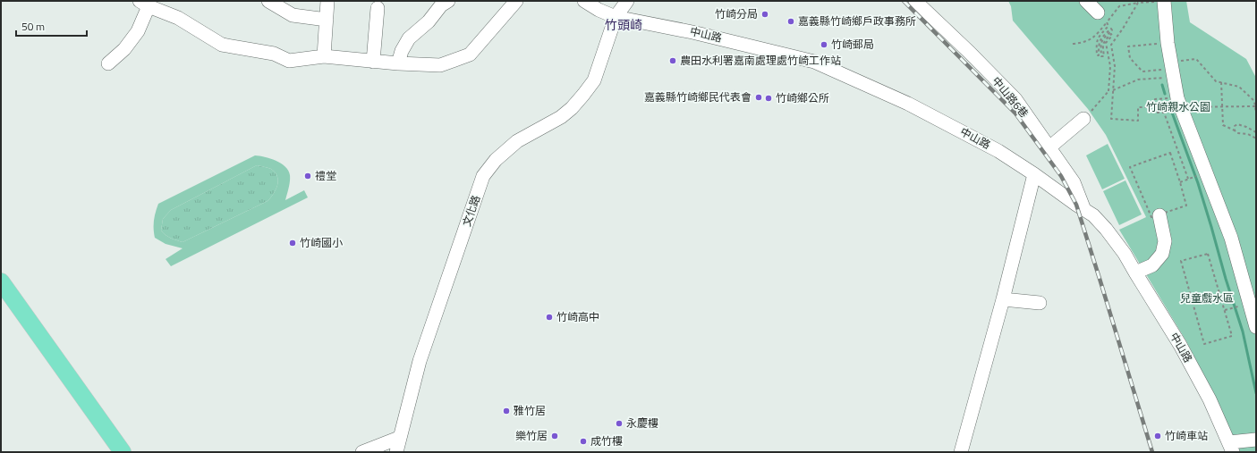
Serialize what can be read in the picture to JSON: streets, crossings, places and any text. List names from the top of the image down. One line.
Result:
{"streets":{"street":["中山路","中山路6巷","文化路"]},"crossings":[["中山路","中山路6巷"],["中山路","文化路"]],"districts":["竹頭崎"],"parks":["竹崎親水公園","兒童戲水區"],"places":["竹崎分局","嘉義縣竹崎鄉戶政事務所","竹崎郵局","農田水利署嘉南處理處竹崎工作站","嘉義縣竹崎鄉民代表會","竹崎鄉公所","禮堂","竹崎國小","竹崎高中","雅竹居","永慶樓","樂竹居","竹崎車站","成竹樓"],"scale_bar":"50 m"}
